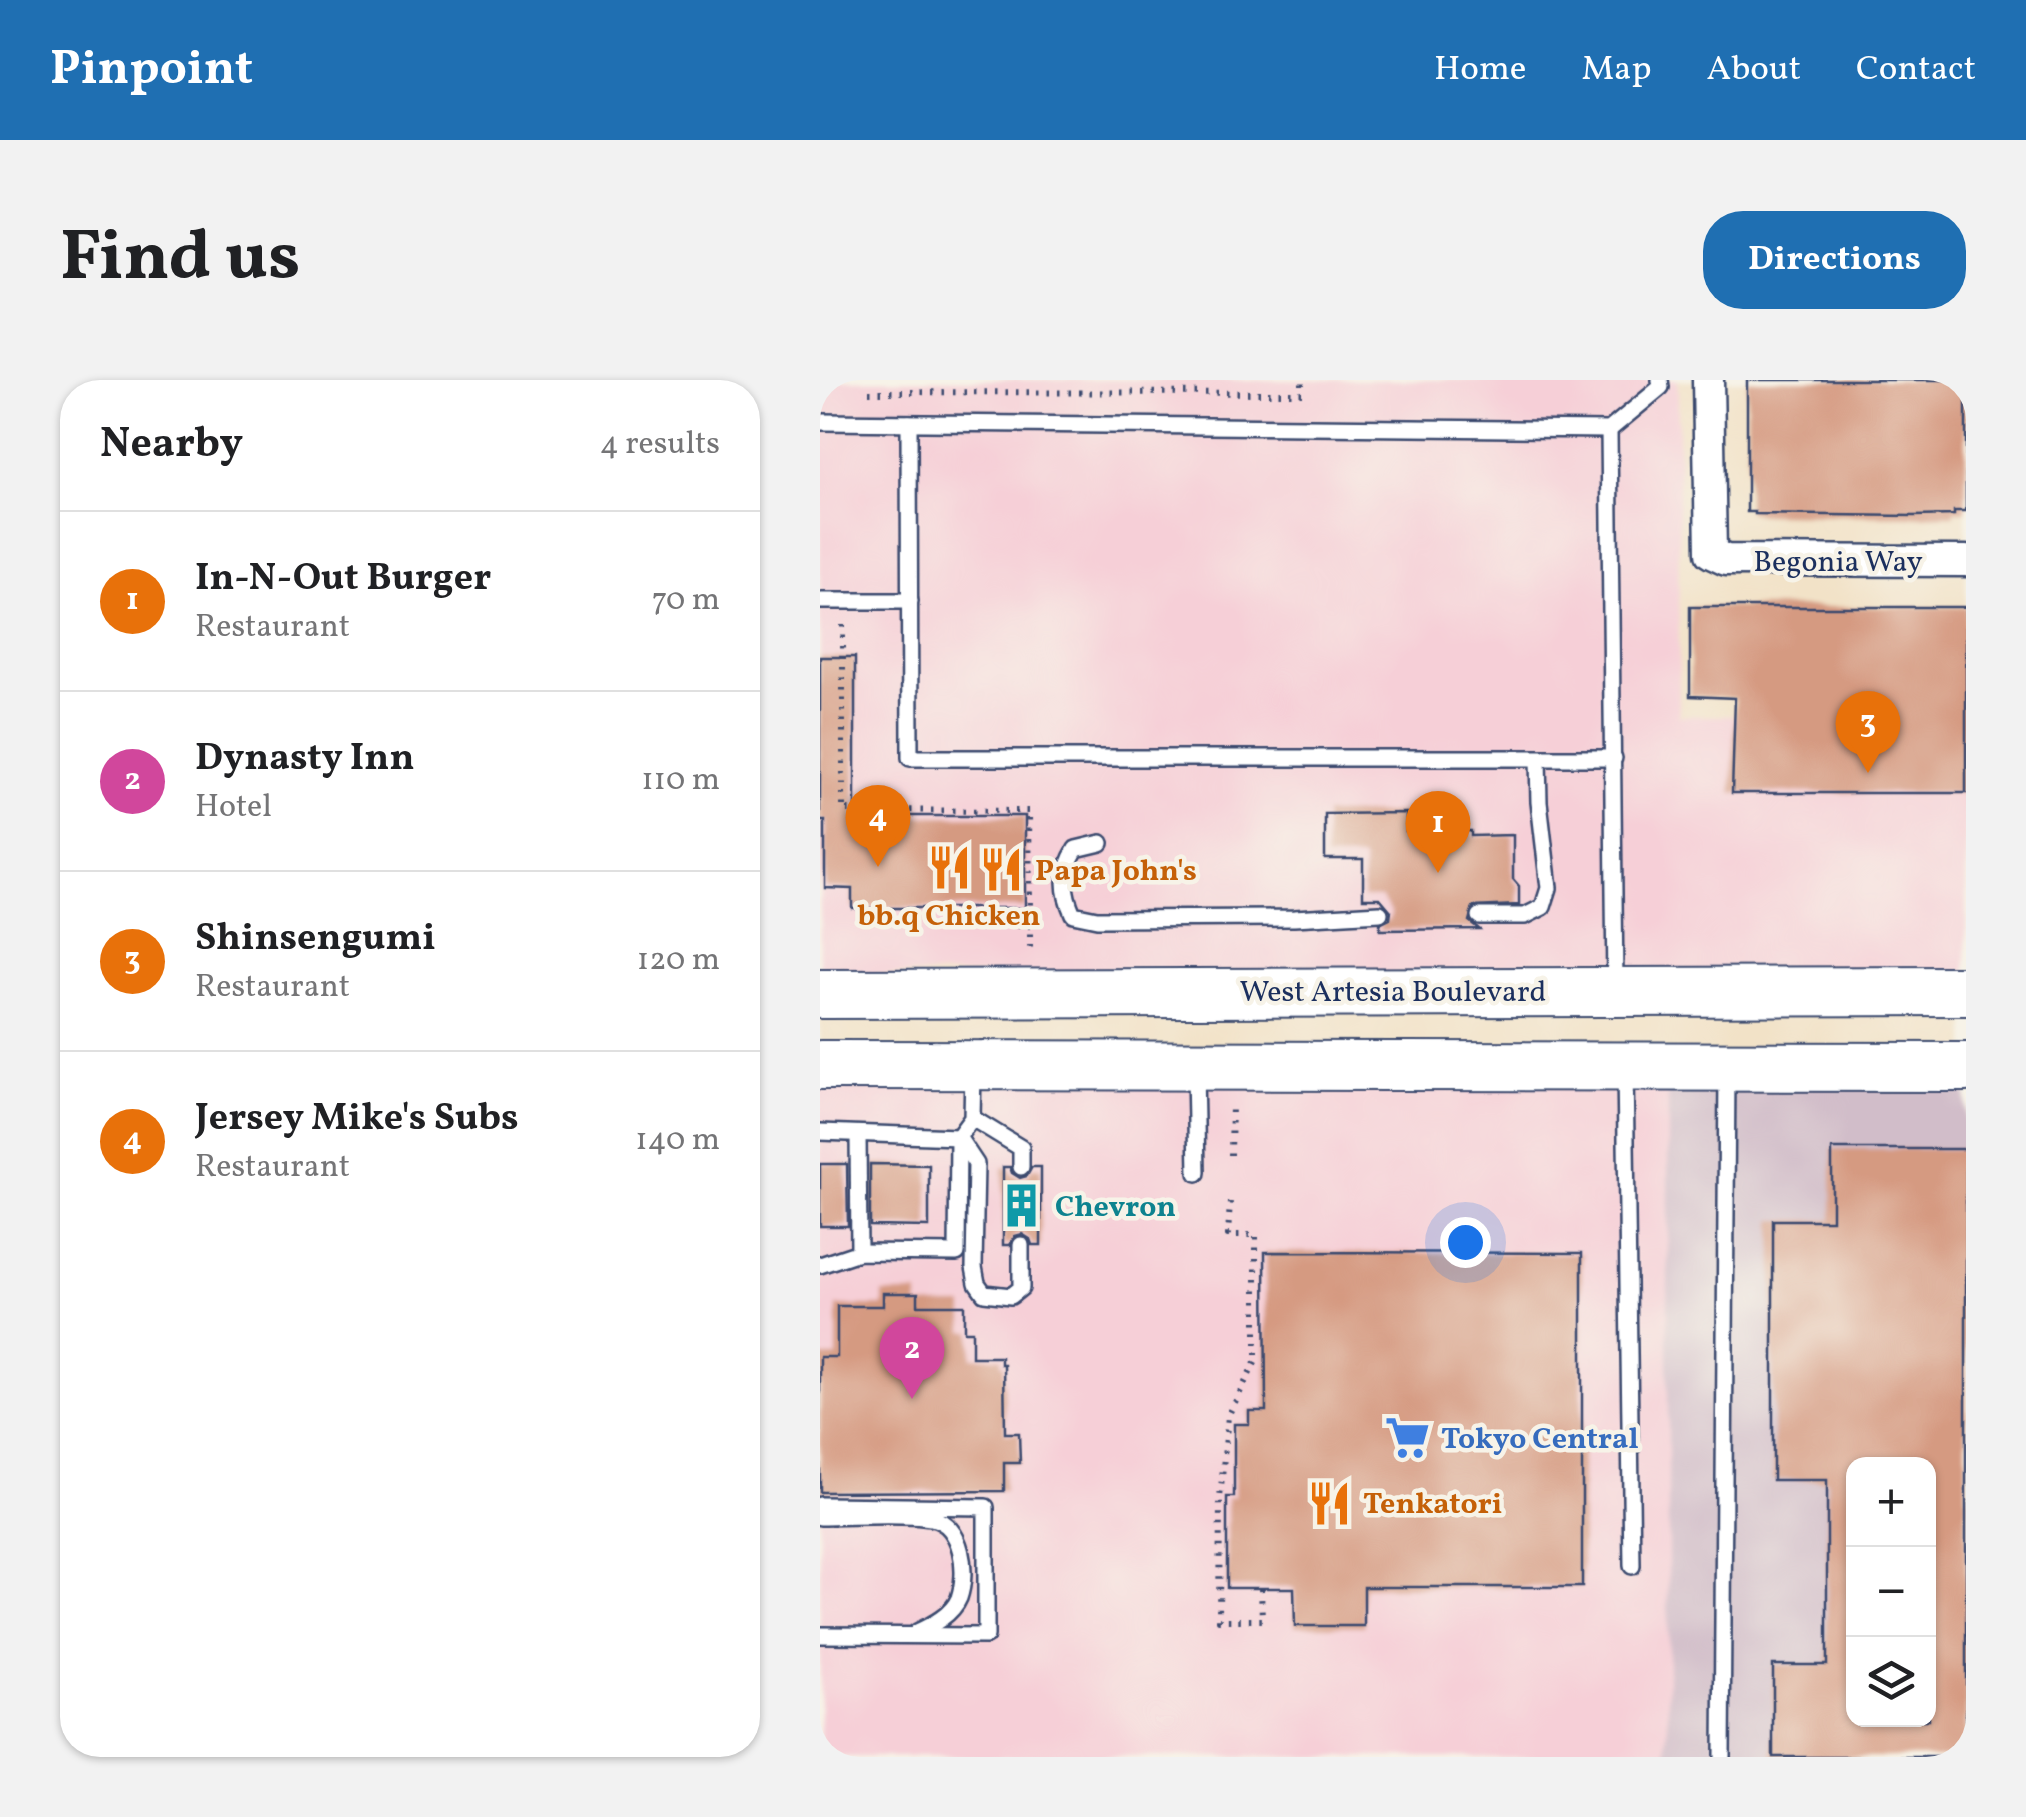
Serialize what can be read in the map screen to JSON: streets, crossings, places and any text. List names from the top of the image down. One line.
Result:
{"streets":{"main road":["West Artesia Boulevard"],"street":["Begonia Way"]},"places":{"restaurant":["bb.q Chicken","Papa John's","Tenkatori"],"building":["Chevron"],"supermarket":["Tokyo Central"]},"page":{"header":"Pinpoint","nav":["Home","Map","About","Contact"],"title":"Find us","buttons":"Directions","heading":["Nearby","4 results"],"list":[{"mark":"1","name":"In-N-Out Burger","note":"Restaurant","value":"70 m"},{"mark":"2","name":"Dynasty Inn","note":"Hotel","value":"110 m"},{"mark":"3","name":"Shinsengumi","note":"Restaurant","value":"120 m"},{"mark":"4","name":"Jersey Mike's Subs","note":"Restaurant","value":"140 m"}],"pins":["3","4","1","2"],"map_buttons":["+","−"]}}
